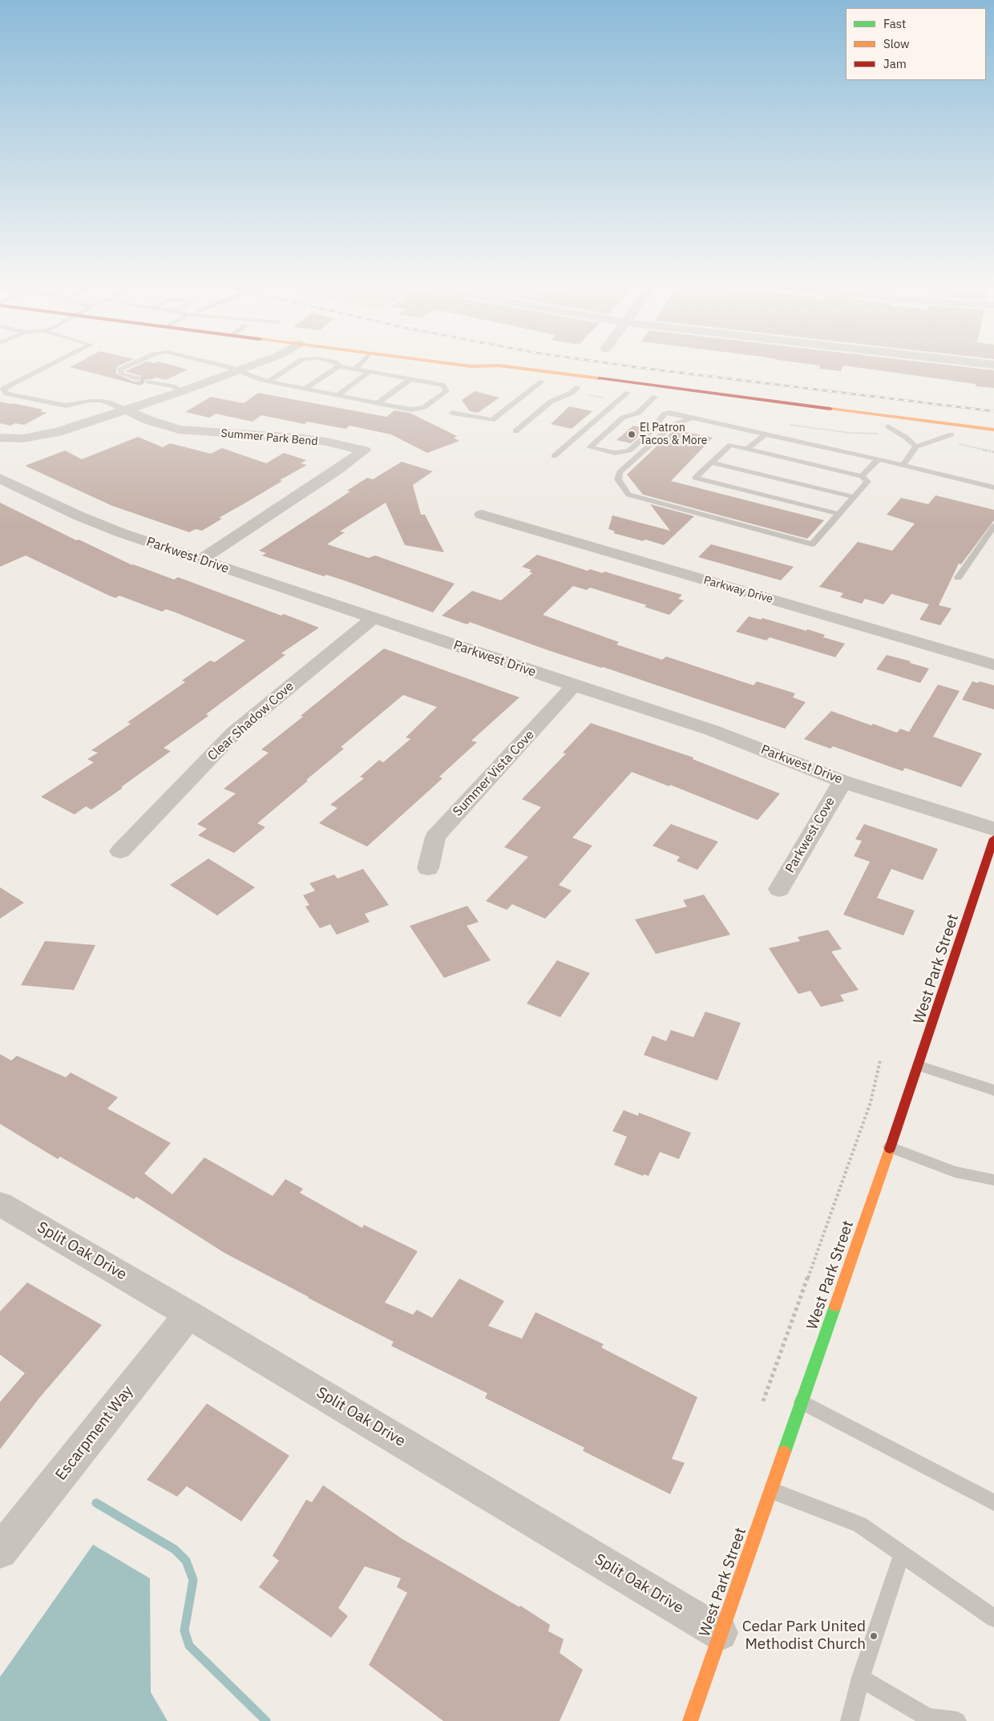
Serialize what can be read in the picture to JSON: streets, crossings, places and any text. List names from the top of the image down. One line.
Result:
{"streets":{"main road":["West Park Street"],"street":["Summer Park Bend","Parkwest Drive","Parkway Drive","Clear Shadow Cove","Summer Vista Cove","Parkwest Cove","Split Oak Drive","Escarpment Way"]},"crossings":[["Summer Park Bend","Parkwest Drive"],["Parkwest Drive","Clear Shadow Cove"],["Parkwest Drive","Summer Vista Cove"],["Parkwest Drive","Parkwest Cove"],["West Park Street","Split Oak Drive"],["Split Oak Drive","Escarpment Way"]],"places":["El Patron Tacos & More","Cedar Park United Methodist Church"],"legend":["Fast","Slow","Jam"]}
